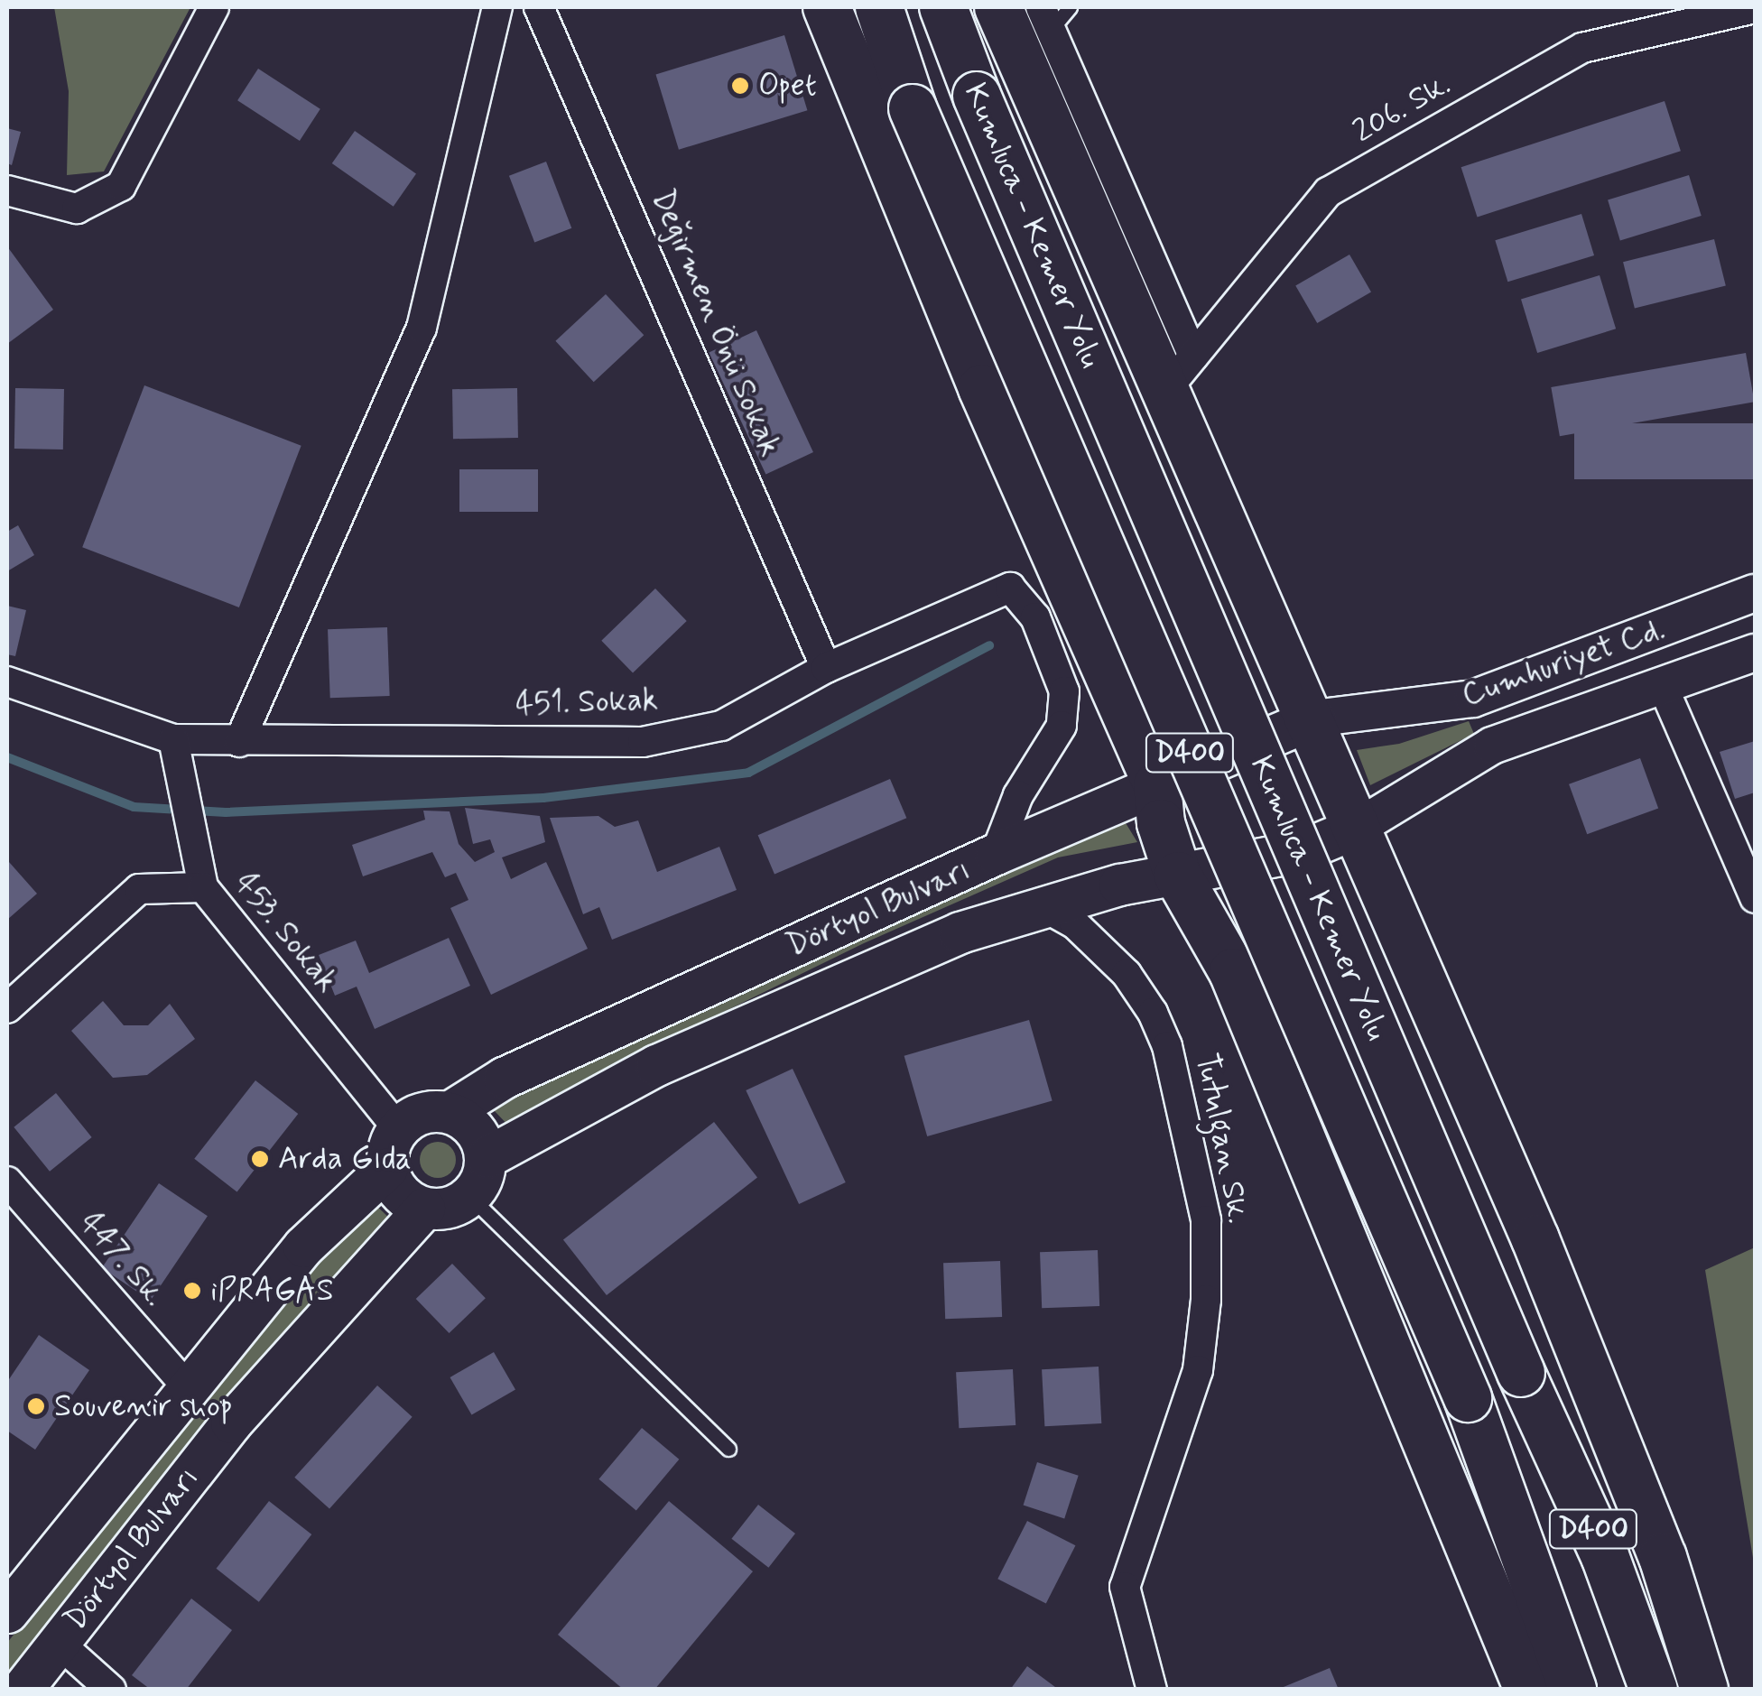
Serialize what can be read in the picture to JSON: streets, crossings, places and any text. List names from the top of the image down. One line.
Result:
{"streets":{"highway":["Kumluca - Kemer Yolu","D400"],"main road":["Dörtyol Bulvarı"],"street":["206. Sk.","Değirmen Önü Sokak","Cumhuriyet Cd.","451. Sokak","453. Sokak","Tutulgan Sk.","447. Sk."]},"crossings":[["Değirmen Önü Sokak","451. Sokak"],["Cumhuriyet Cd.","Dörtyol Bulvarı"],["451. Sokak","Dörtyol Bulvarı"],["D400","Dörtyol Bulvarı"],["Dörtyol Bulvarı","453. Sokak"],["Dörtyol Bulvarı","Tutulgan Sk."],["Dörtyol Bulvarı","447. Sk."]],"places":["Opet","Arda Gıda","iPRAGAS","Souvenir shop"]}
